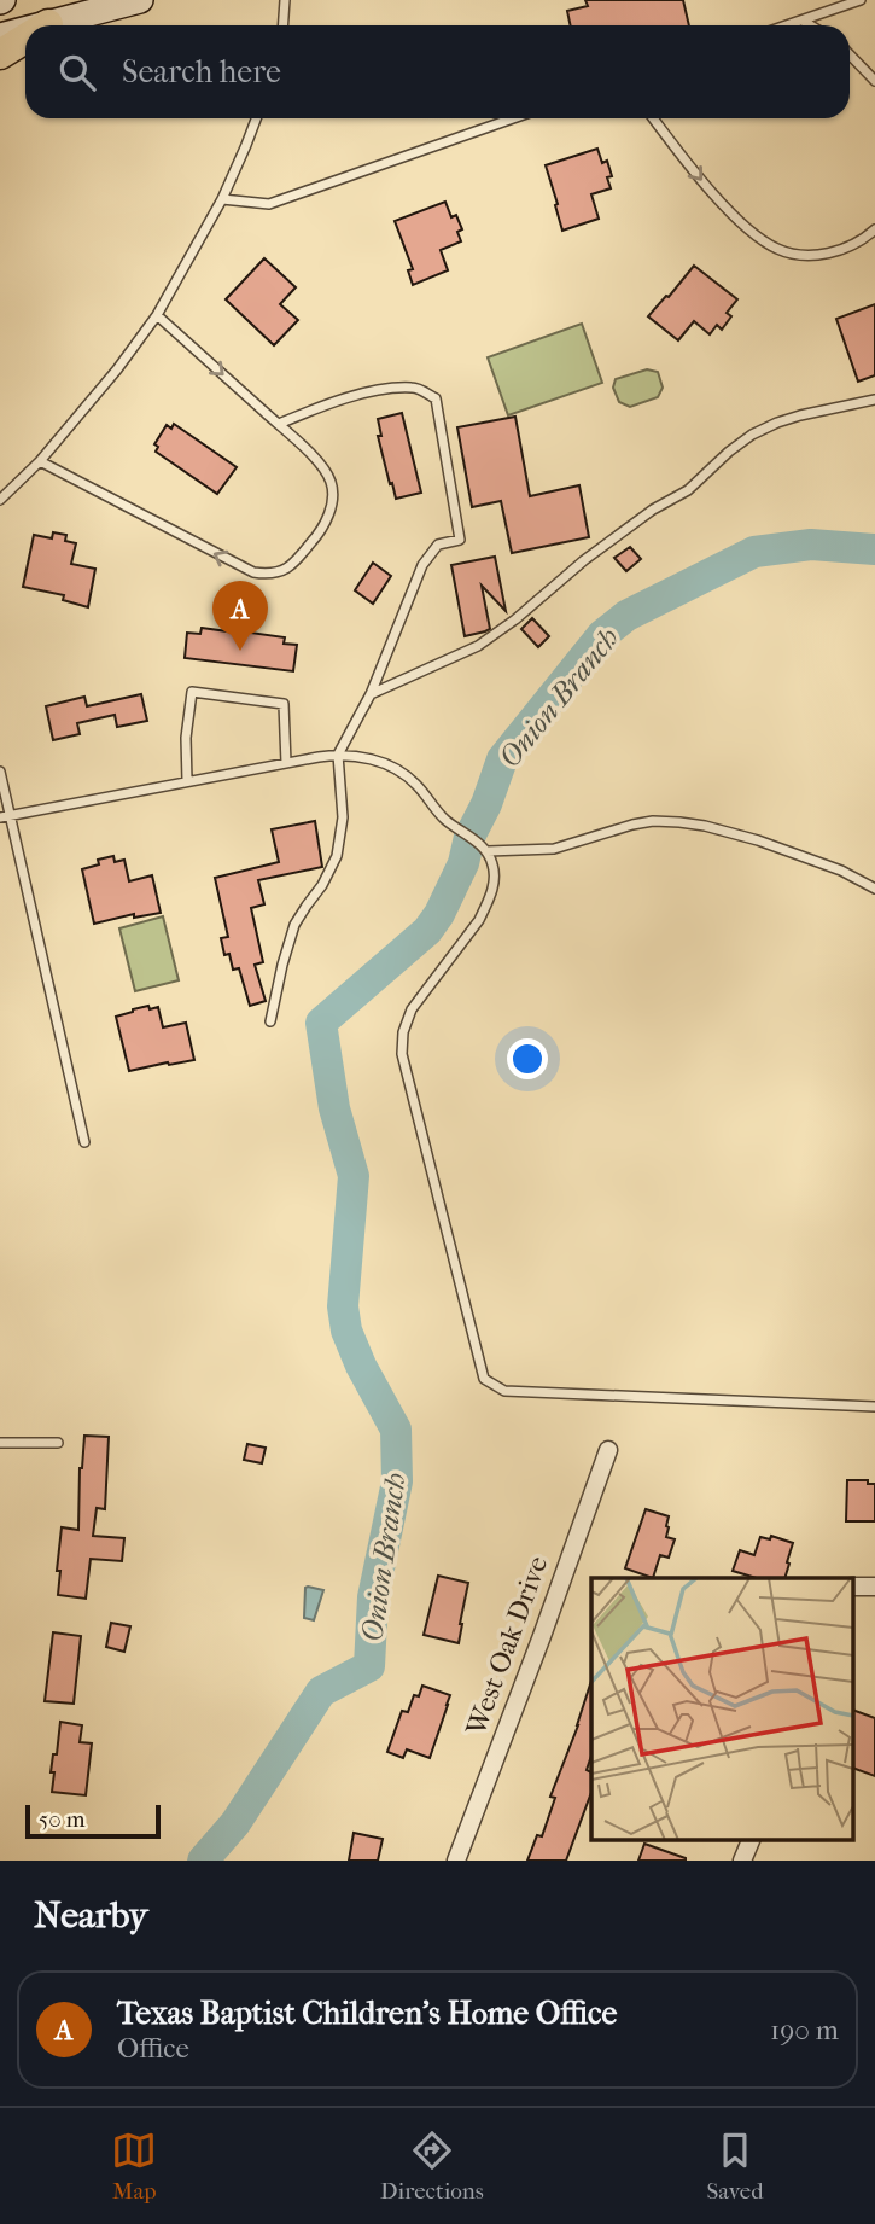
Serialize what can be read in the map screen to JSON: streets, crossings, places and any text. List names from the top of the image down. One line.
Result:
{"streets":{"street":["West Oak Drive"]},"water":["Onion Branch"],"scale_bar":"50 m","page":{"search":"Search here","pins":"A","scale":"50 m","heading":"Nearby","list":[{"mark":"A","name":"Texas Baptist Children's Home Office","note":"Office","value":"190 m"}],"nav":["Map","Directions","Saved"]}}
